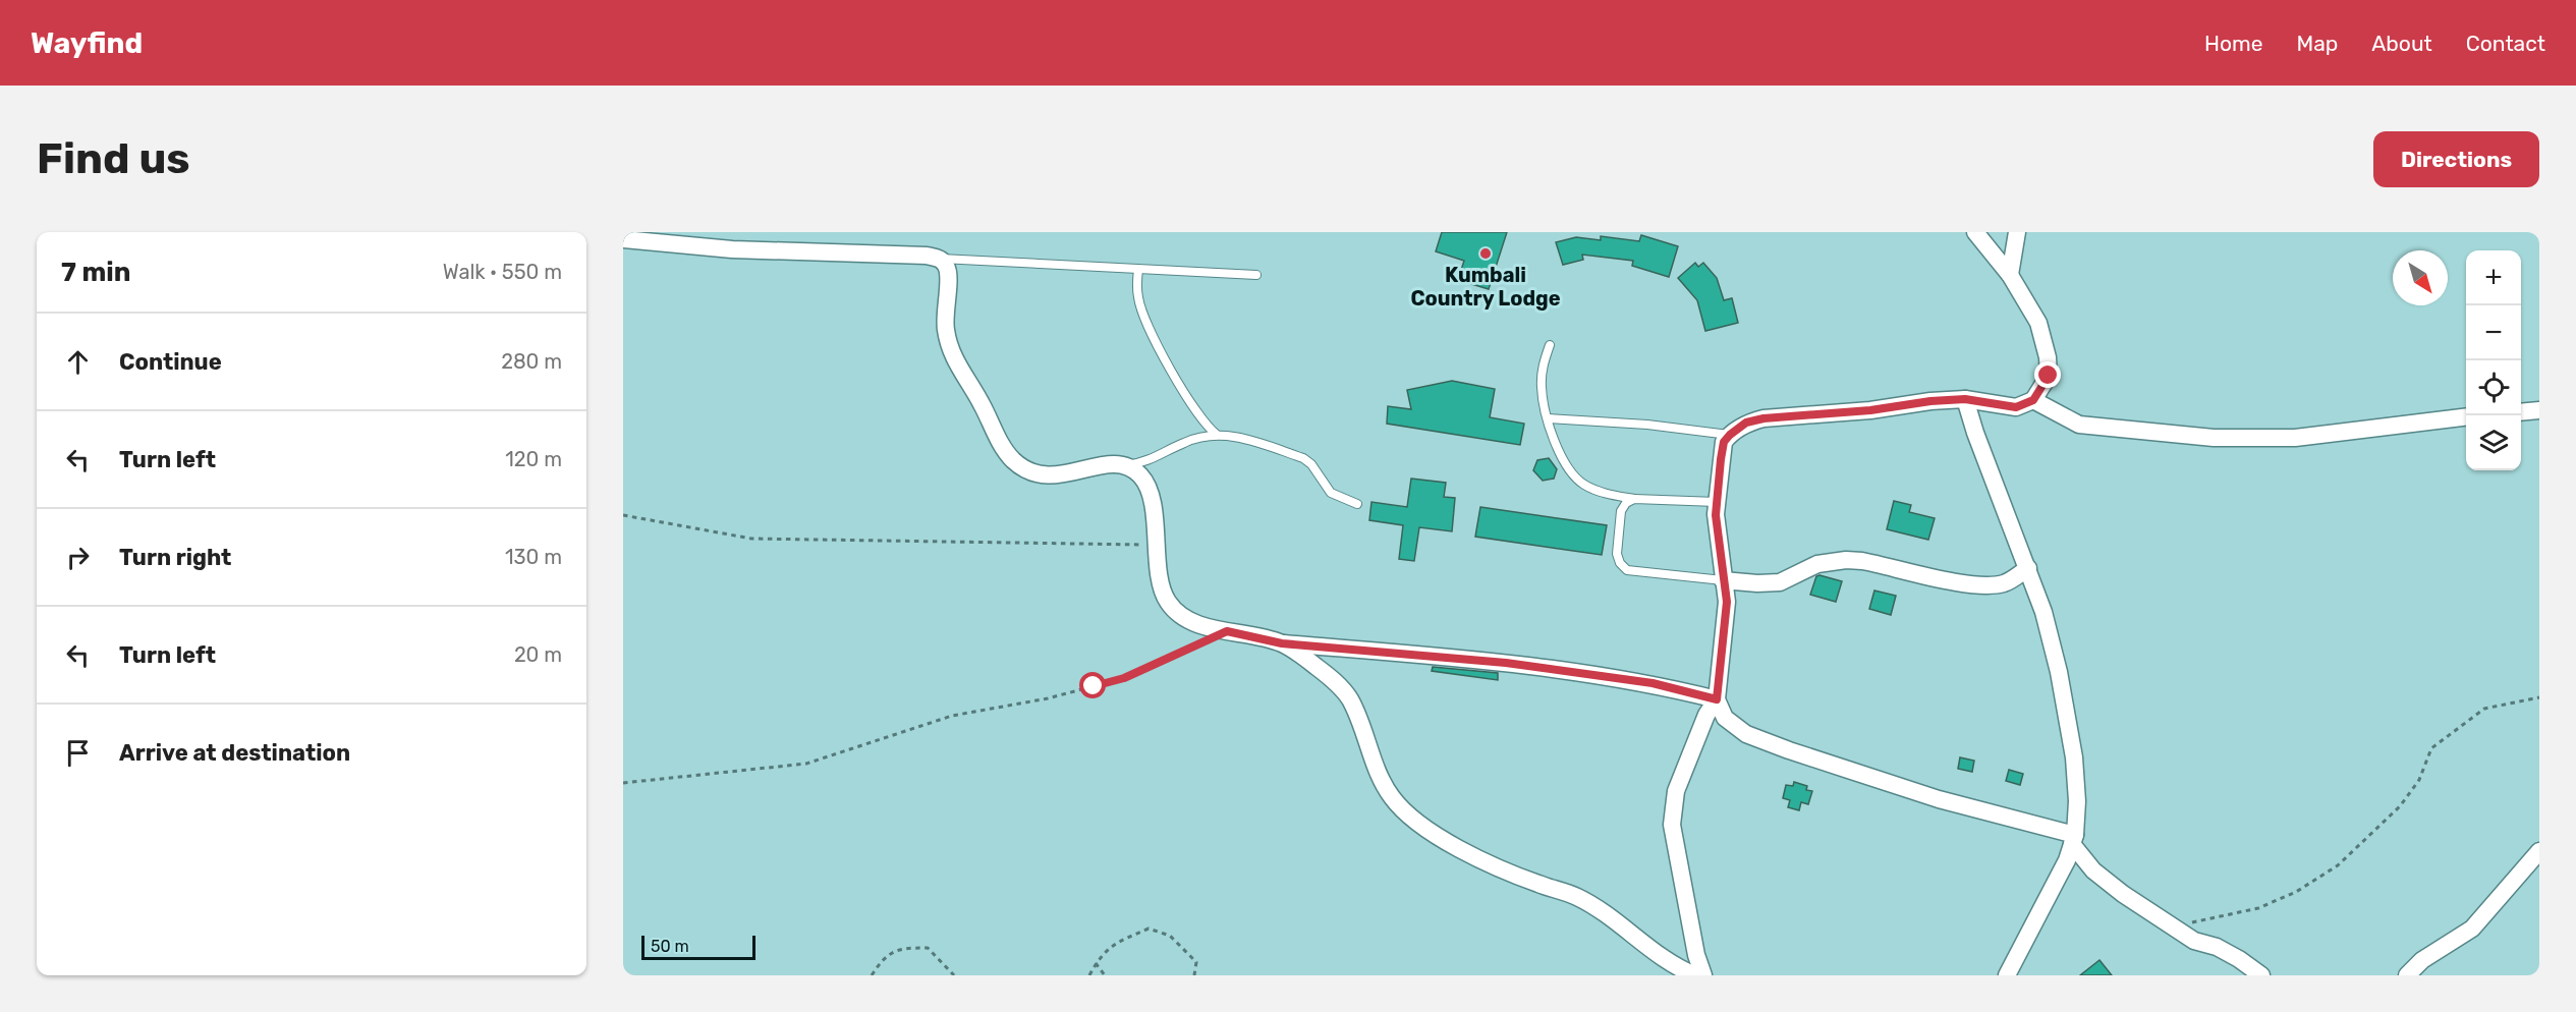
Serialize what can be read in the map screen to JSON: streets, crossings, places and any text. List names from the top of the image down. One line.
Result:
{"places":["Kumbali Country Lodge"],"scale_bar":"50 m","north":"bottom right","page":{"header":"Wayfind","nav":["Home","Map","About","Contact"],"buttons":"Directions","title":"Find us","heading":["7 min","Walk · 550 m"],"map_buttons":["+","−"],"list":[["Continue","280 m"],["Turn left","120 m"],["Turn right","130 m"],["Turn left","20 m"],"Arrive at destination"],"scale":"50 m"}}
